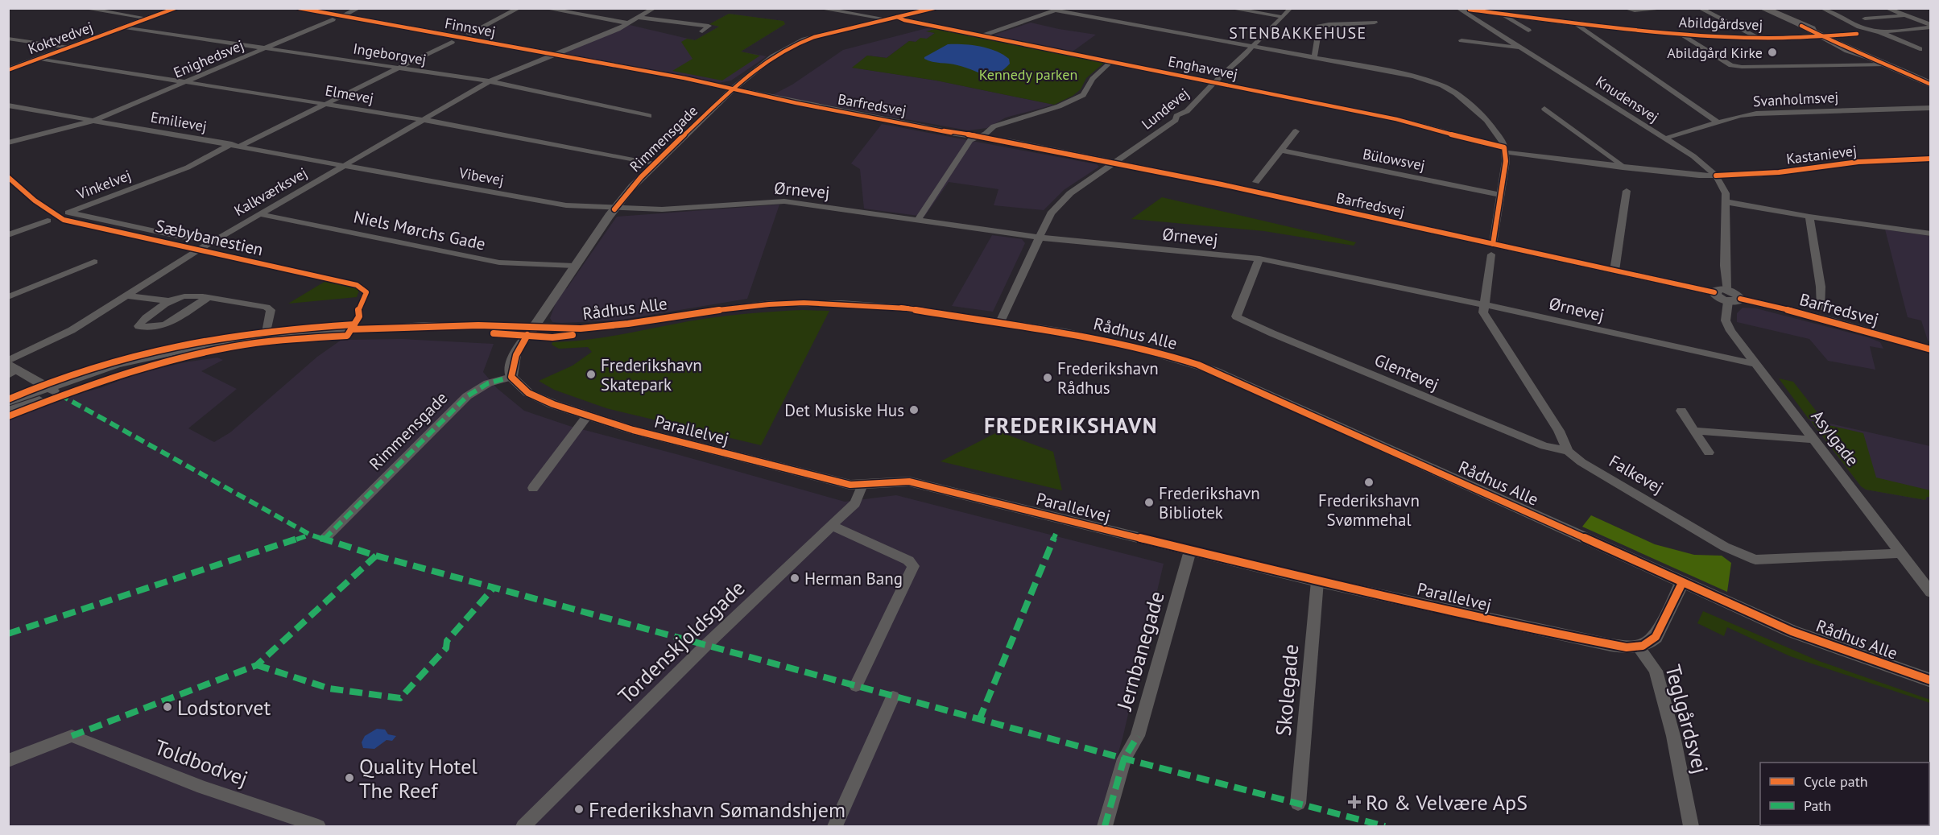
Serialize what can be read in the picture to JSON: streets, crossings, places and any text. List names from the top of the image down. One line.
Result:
{"streets":{"street":["Abildgårdsvej","Finnsvej","Koktvedvej","Ingeborgvej","Enighedsvej","Enghavevej","Elmevej","Knudensvej","Svanholmsvej","Barfredsvej","Lundevej","Emilievej","Rimmensgade","Kastanievej","Bülowsvej","Vibevej","Vinkelvej","Ørnevej","Kalkværksvej","Niels Mørchs Gade","Rådhus Alle","Glentevej","Parallelvej","Asylgade","Falkevej","Tordenskjoldsgade","Jernbanegade","Skolegade","Teglgårdsvej","Toldbodvej"],"cycle path":["Sæbybanestien"]},"crossings":[["Abildgårdsvej","Knudensvej"],["Finnsvej","Barfredsvej"],["Finnsvej","Kalkværksvej"],["Koktvedvej","Ingeborgvej"],["Koktvedvej","Elmevej"],["Ingeborgvej","Enighedsvej"],["Ingeborgvej","Kalkværksvej"],["Enighedsvej","Elmevej"],["Enighedsvej","Emilievej"],["Enghavevej","Lundevej"],["Enghavevej","Rimmensgade"],["Enghavevej","Kastanievej"],["Elmevej","Rimmensgade"],["Elmevej","Kalkværksvej"],["Knudensvej","Svanholmsvej"],["Knudensvej","Kastanievej"],["Barfredsvej","Lundevej"],["Barfredsvej","Rimmensgade"],["Barfredsvej","Kalkværksvej"],["Barfredsvej","Asylgade"],["Lundevej","Ørnevej"],["Lundevej","Rådhus Alle"],["Emilievej","Vibevej"],["Emilievej","Vinkelvej"],["Emilievej","Kalkværksvej"],["Rimmensgade","Vibevej"],["Rimmensgade","Ørnevej"],["Rimmensgade","Niels Mørchs Gade"],["Rimmensgade","Rådhus Alle"],["Rimmensgade","Parallelvej"],["Vibevej","Ørnevej"],["Vibevej","Kalkværksvej"],["Vinkelvej","Kalkværksvej"],["Ørnevej","Glentevej"],["Ørnevej","Asylgade"],["Ørnevej","Falkevej"],["Kalkværksvej","Niels Mørchs Gade"],["Glentevej","Falkevej"],["Parallelvej","Tordenskjoldsgade"],["Parallelvej","Jernbanegade"],["Parallelvej","Skolegade"],["Parallelvej","Teglgårdsvej"],["Asylgade","Falkevej"]],"districts":["STENBAKKEHUSE","FREDERIKSHAVN"],"parks":["Kennedy parken"],"places":{"other":["Abildgård Kirke","Frederikshavn Skatepark","Frederikshavn Rådhus","Det Musiske Hus","Frederikshavn Svømmehal","Frederikshavn Bibliotek","Herman Bang","Lodstorvet","Quality Hotel The Reef","Frederikshavn Sømandshjem"],"health":["Ro & Velvære ApS"]},"legend":["Cycle path","Path"]}
